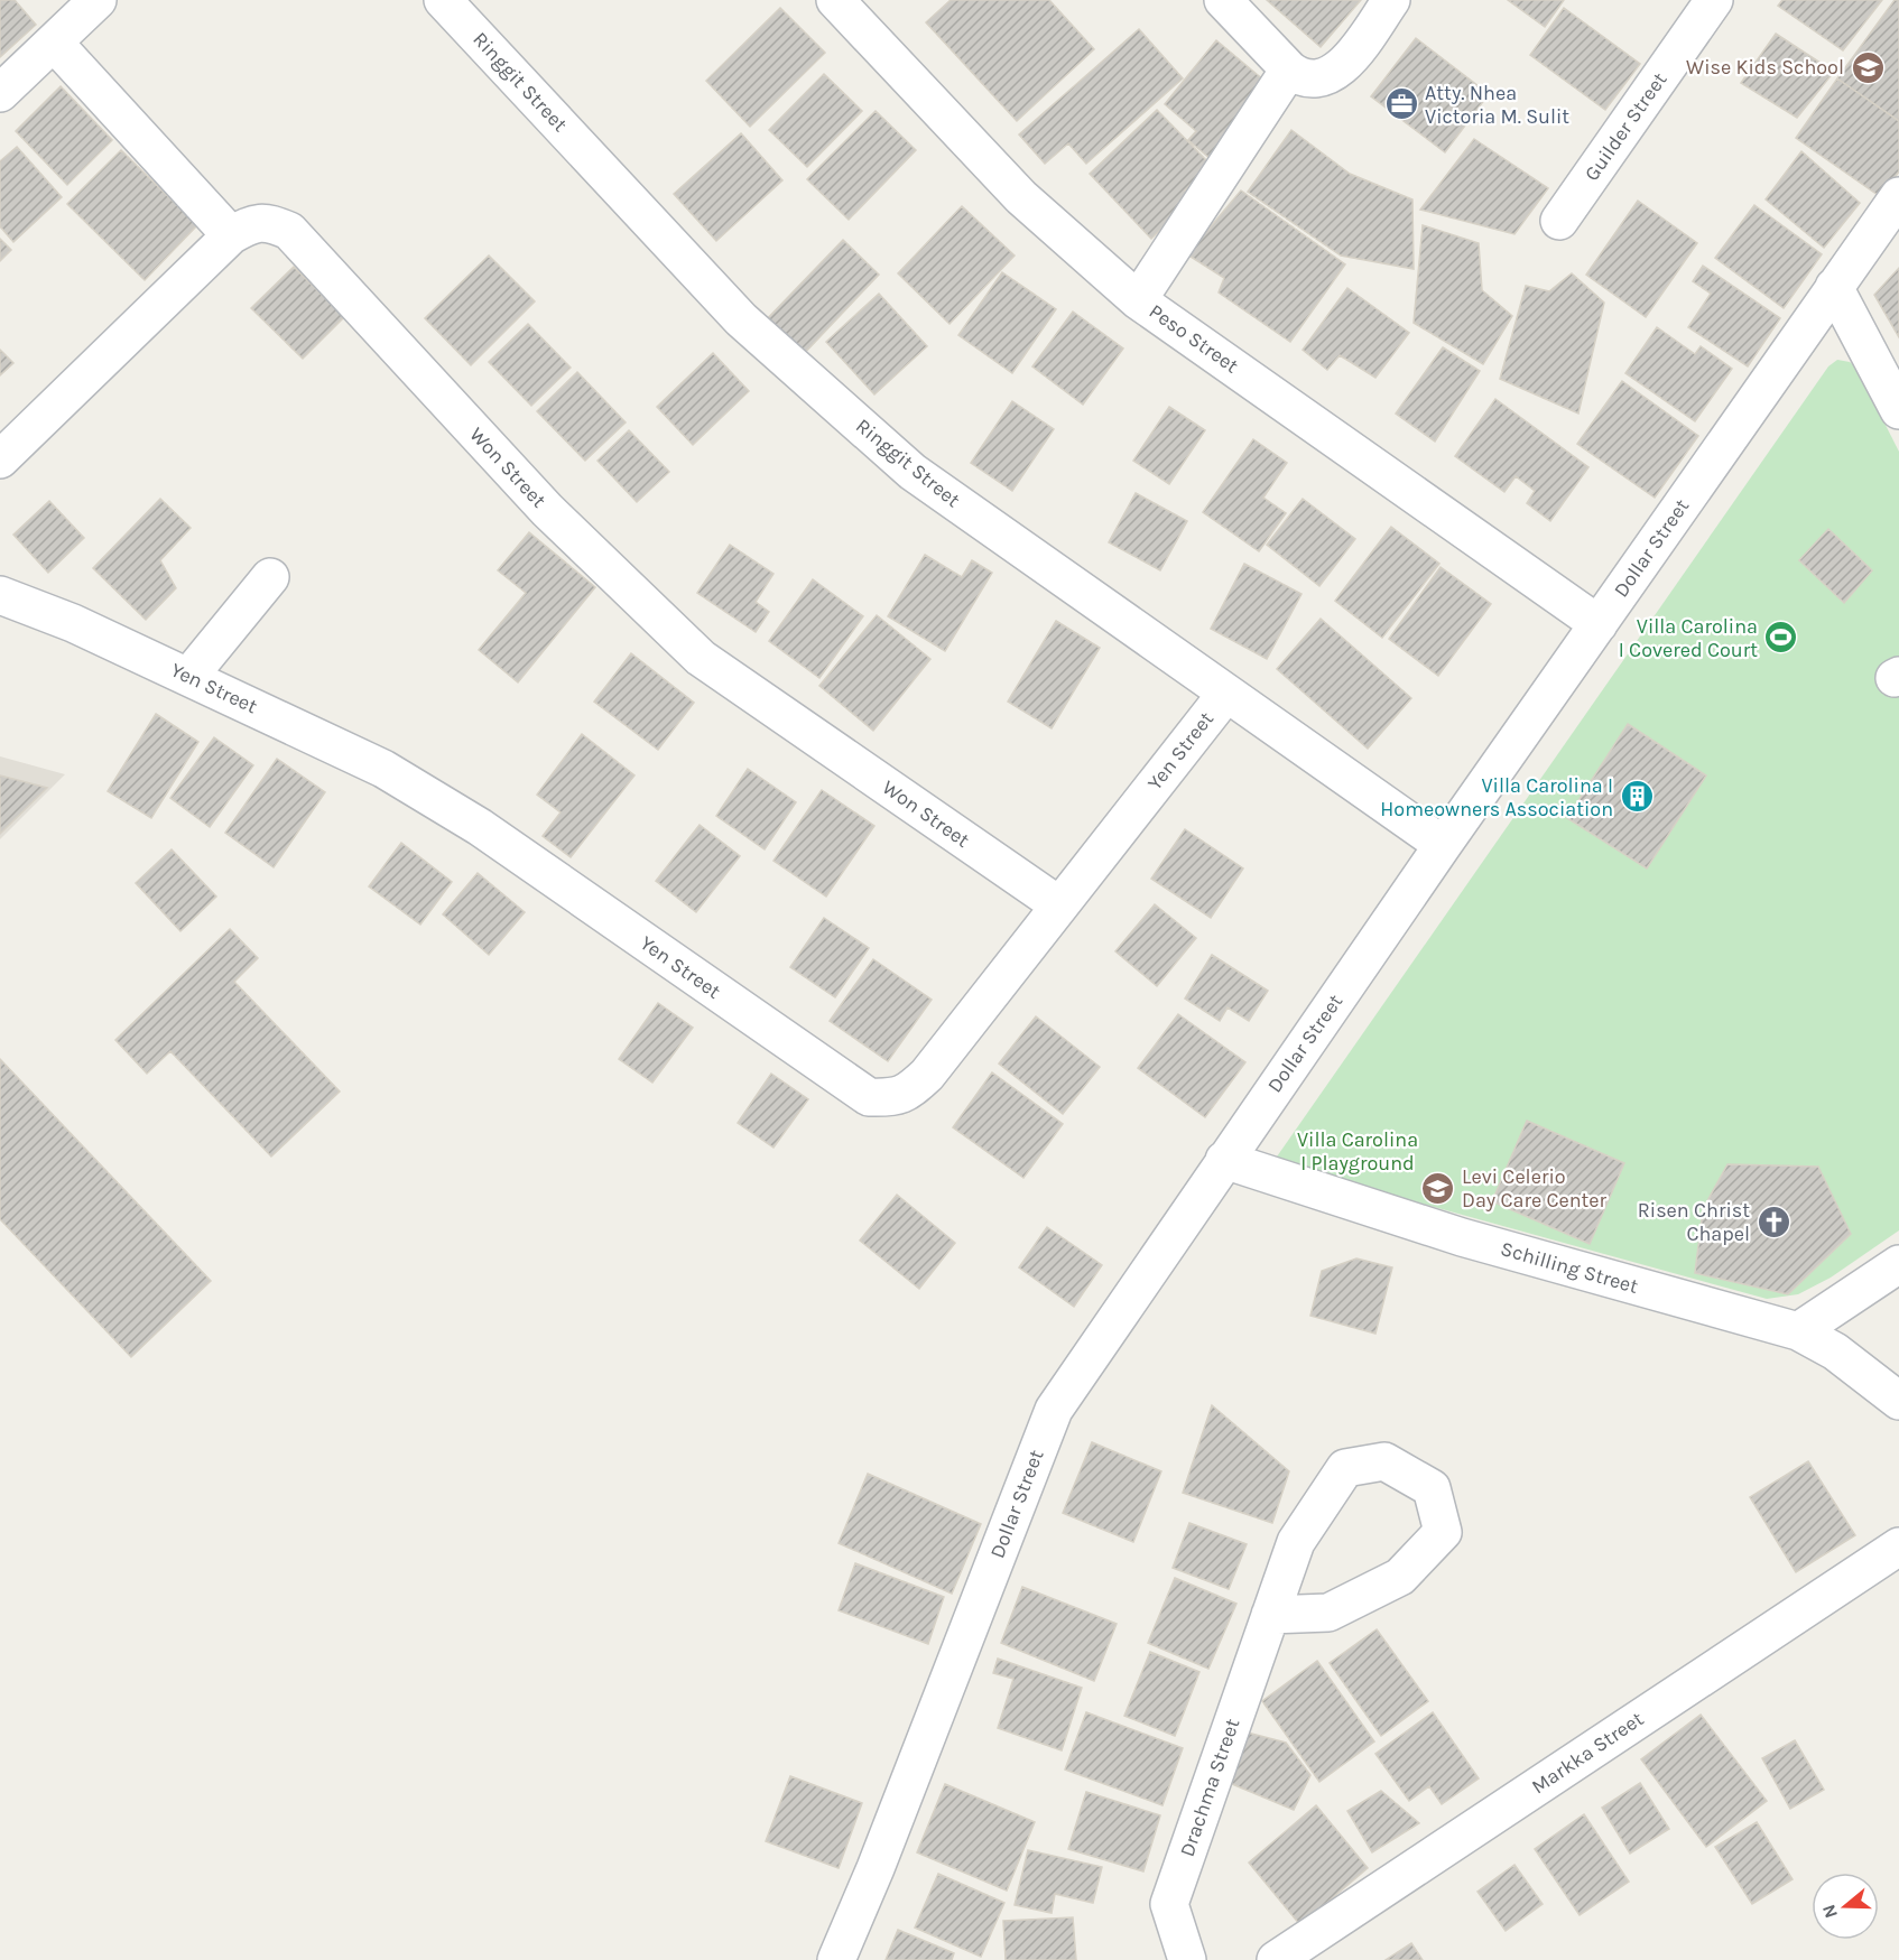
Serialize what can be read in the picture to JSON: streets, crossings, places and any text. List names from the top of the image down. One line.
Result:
{"streets":{"street":["Ringgit Street","Guilder Street","Peso Street","Won Street","Dollar Street","Yen Street","Schilling Street","Markka Street","Drachma Street"]},"crossings":[["Ringgit Street","Dollar Street"],["Ringgit Street","Yen Street"],["Peso Street","Dollar Street"],["Won Street","Yen Street"],["Dollar Street","Schilling Street"]],"parks":["Villa Carolina I Playground"],"places":{"school or university":["Wise Kids School","Levi Celerio Day Care Center"],"office":["Atty. Nhea Victoria M. Sulit"],"sports":["Villa Carolina I Covered Court"],"building":["Villa Carolina I Homeowners Association"],"church":["Risen Christ Chapel"]},"north":"left"}
